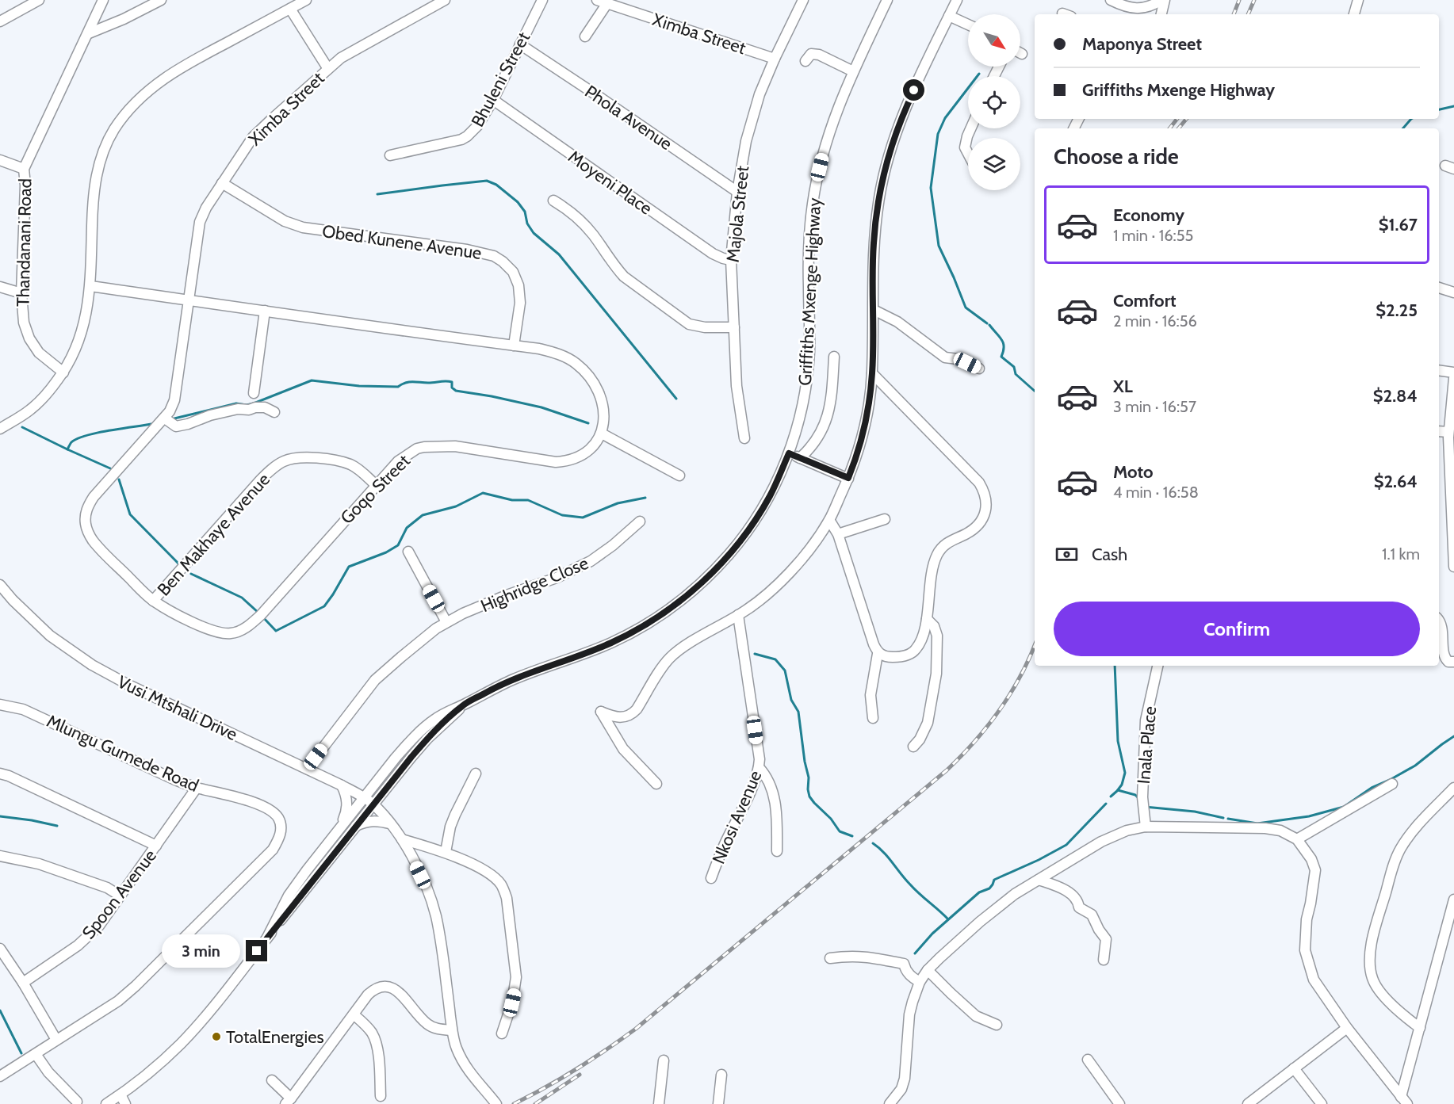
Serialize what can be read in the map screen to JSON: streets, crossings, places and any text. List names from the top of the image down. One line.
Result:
{"streets":{"street":["Ximba Street","Bhuleni Street","Phola Avenue","Moyeni Place","Majola Street","Obed Kunene Avenue","Thandanani Road","Griffiths Mxenge Highway","Goqo Street","Ben Makhaye Avenue","Highridge Close","Vusi Mtshali Drive","Inala Place","Mlungu Gumede Road","Nkosi Avenue","Spoon Avenue"]},"crossings":[["Ximba Street","Majola Street"],["Ximba Street","Obed Kunene Avenue"],["Ximba Street","Goqo Street"],["Bhuleni Street","Phola Avenue"],["Bhuleni Street","Moyeni Place"],["Phola Avenue","Majola Street"],["Moyeni Place","Majola Street"],["Griffiths Mxenge Highway","Vusi Mtshali Drive"],["Goqo Street","Ben Makhaye Avenue"],["Highridge Close","Vusi Mtshali Drive"],["Mlungu Gumede Road","Spoon Avenue"]],"places":["TotalEnergies"],"north":"bottom right","page":{"banner":["Maponya Street","Griffiths Mxenge Highway"],"heading":"Choose a ride","list":[{"name":"Economy","note":"1 min · 16:55","value":"$1.67"},{"name":"Comfort","note":"2 min · 16:56","value":"$2.25"},{"name":"XL","note":"3 min · 16:57","value":"$2.84"},{"name":"Moto","note":"4 min · 16:58","value":"$2.64"}],"pay":["Cash","1.1 km"],"buttons":"Confirm","bubble":"3 min"}}
